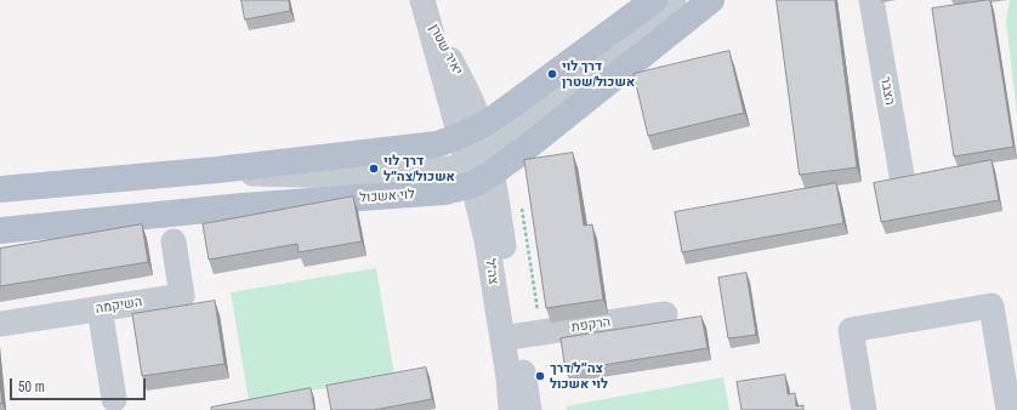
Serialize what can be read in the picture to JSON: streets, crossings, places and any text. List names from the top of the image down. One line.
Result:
{"streets":{"main road":["לוי אשכול"],"street":["יאיר שטרן","הצבר","צה\"ל","השיקמה","הרקפת"]},"crossings":[["יאיר שטרן","לוי אשכול"],["יאיר שטרן","צה\"ל"],["לוי אשכול","צה\"ל"],["צה\"ל","הרקפת"]],"places":["דרך לוי אשכול/שטרן","דרך לוי אשכול/צה״ל","צה״ל/דרך לוי אשכול"],"scale_bar":"50 m"}
